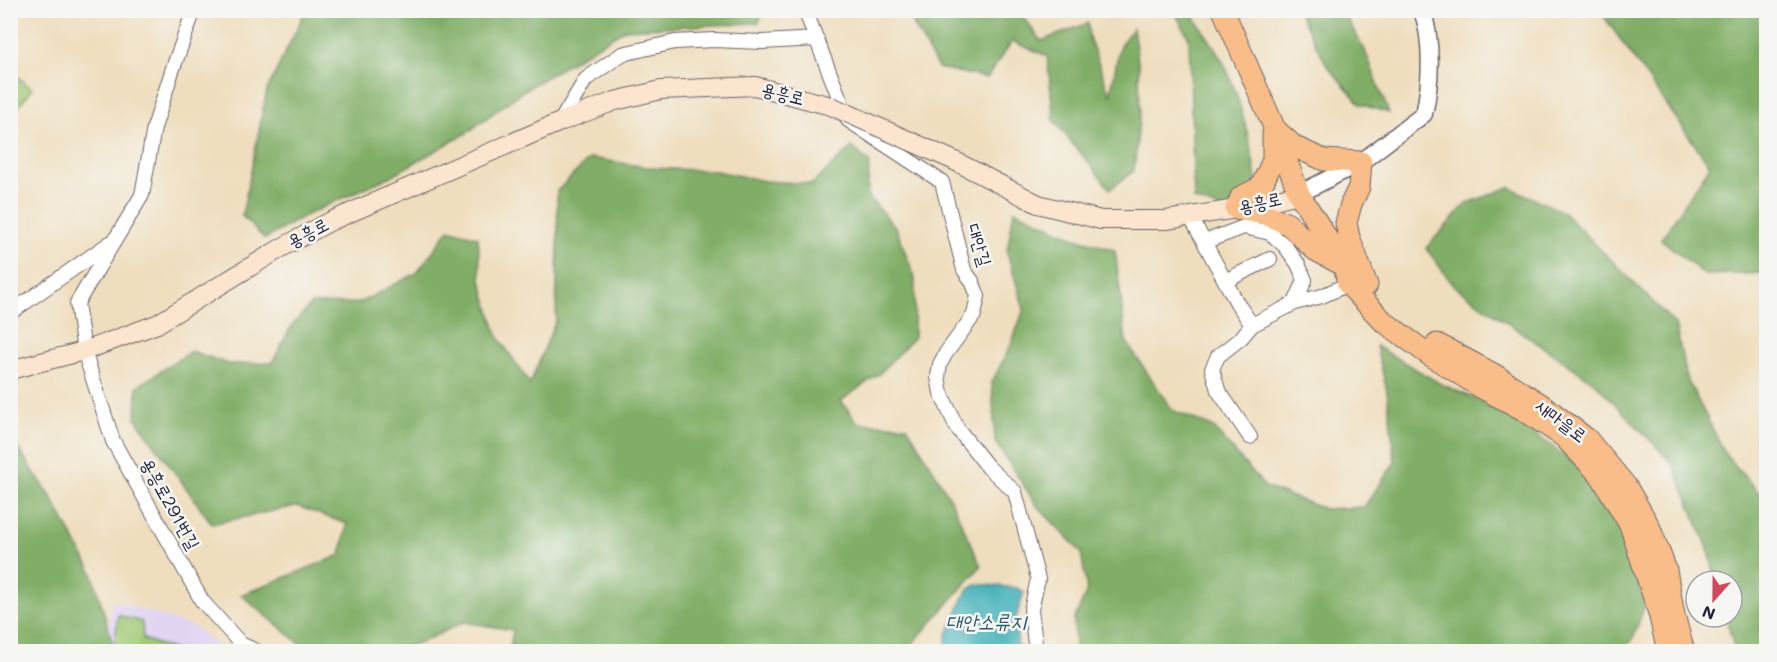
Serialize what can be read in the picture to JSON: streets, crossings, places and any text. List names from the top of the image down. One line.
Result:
{"streets":{"main road":["용흥로","새마을로"],"street":["대안길","용흥로291번길"]},"crossings":[["용흥로","새마을로"],["용흥로","용흥로291번길"]],"water":["대안소류지"],"north":"bottom"}
